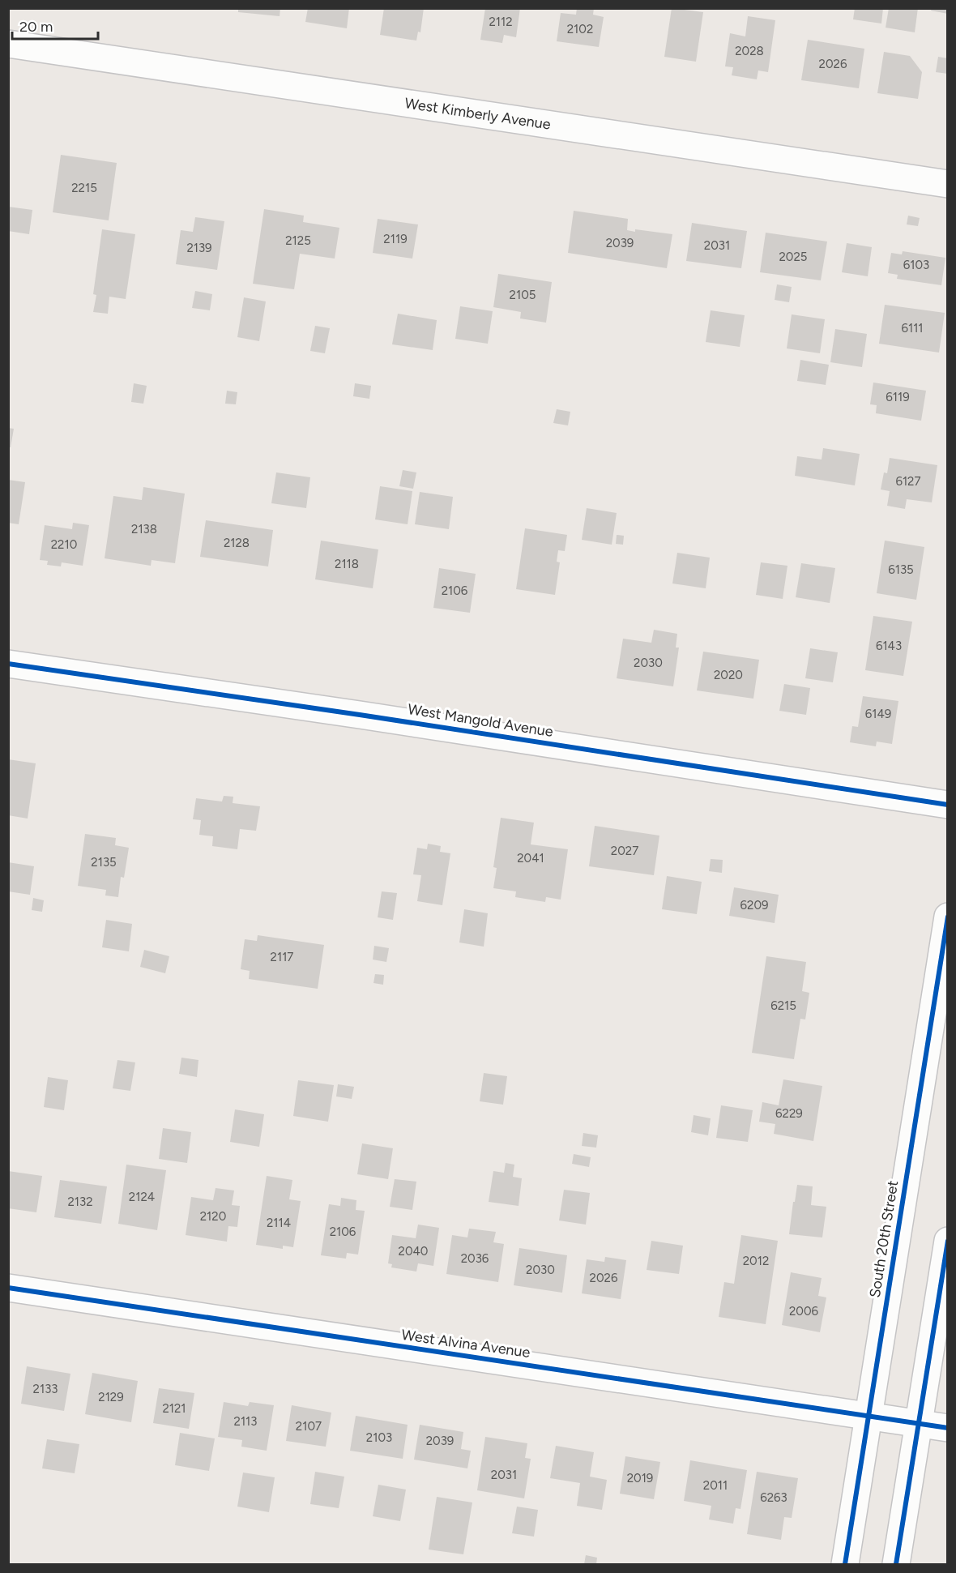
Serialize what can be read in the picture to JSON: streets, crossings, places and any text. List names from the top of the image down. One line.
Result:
{"streets":{"street":["West Kimberly Avenue","West Mangold Avenue","South 20th Street","West Alvina Avenue"]},"crossings":[["South 20th Street","West Alvina Avenue"]],"house_numbers":["2112","2102","2028","2026","2215","2119","2125","2039","2031","2139","2025","6103","2105","6111","6119","6127","2138","2128","2210","2118","6135","2106","6143","2030","2020","6149","2027","2041","2135","6209","2117","6215","6229","2124","2132","2120","2114","2106","2040","2036","2012","2030","2026","2006","2133","2129","2121","2113","2107","2103","2039","2031","2019","2011","6263"],"scale_bar":"20 m"}
